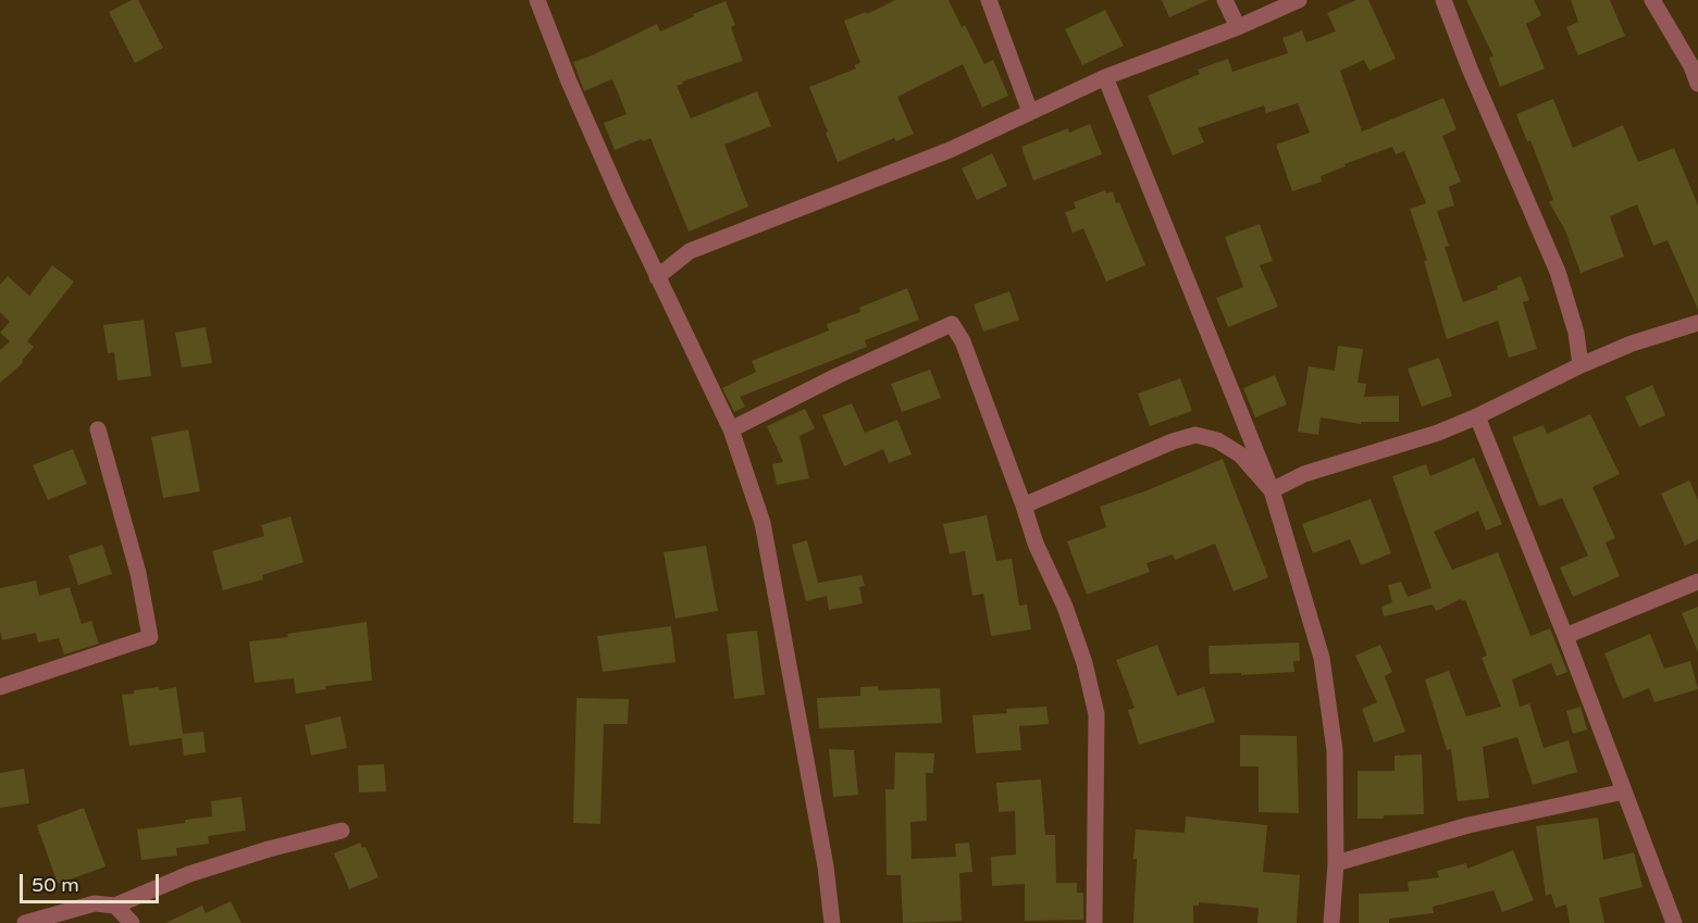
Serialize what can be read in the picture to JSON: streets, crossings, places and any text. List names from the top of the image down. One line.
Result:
{"scale_bar":"50 m"}
